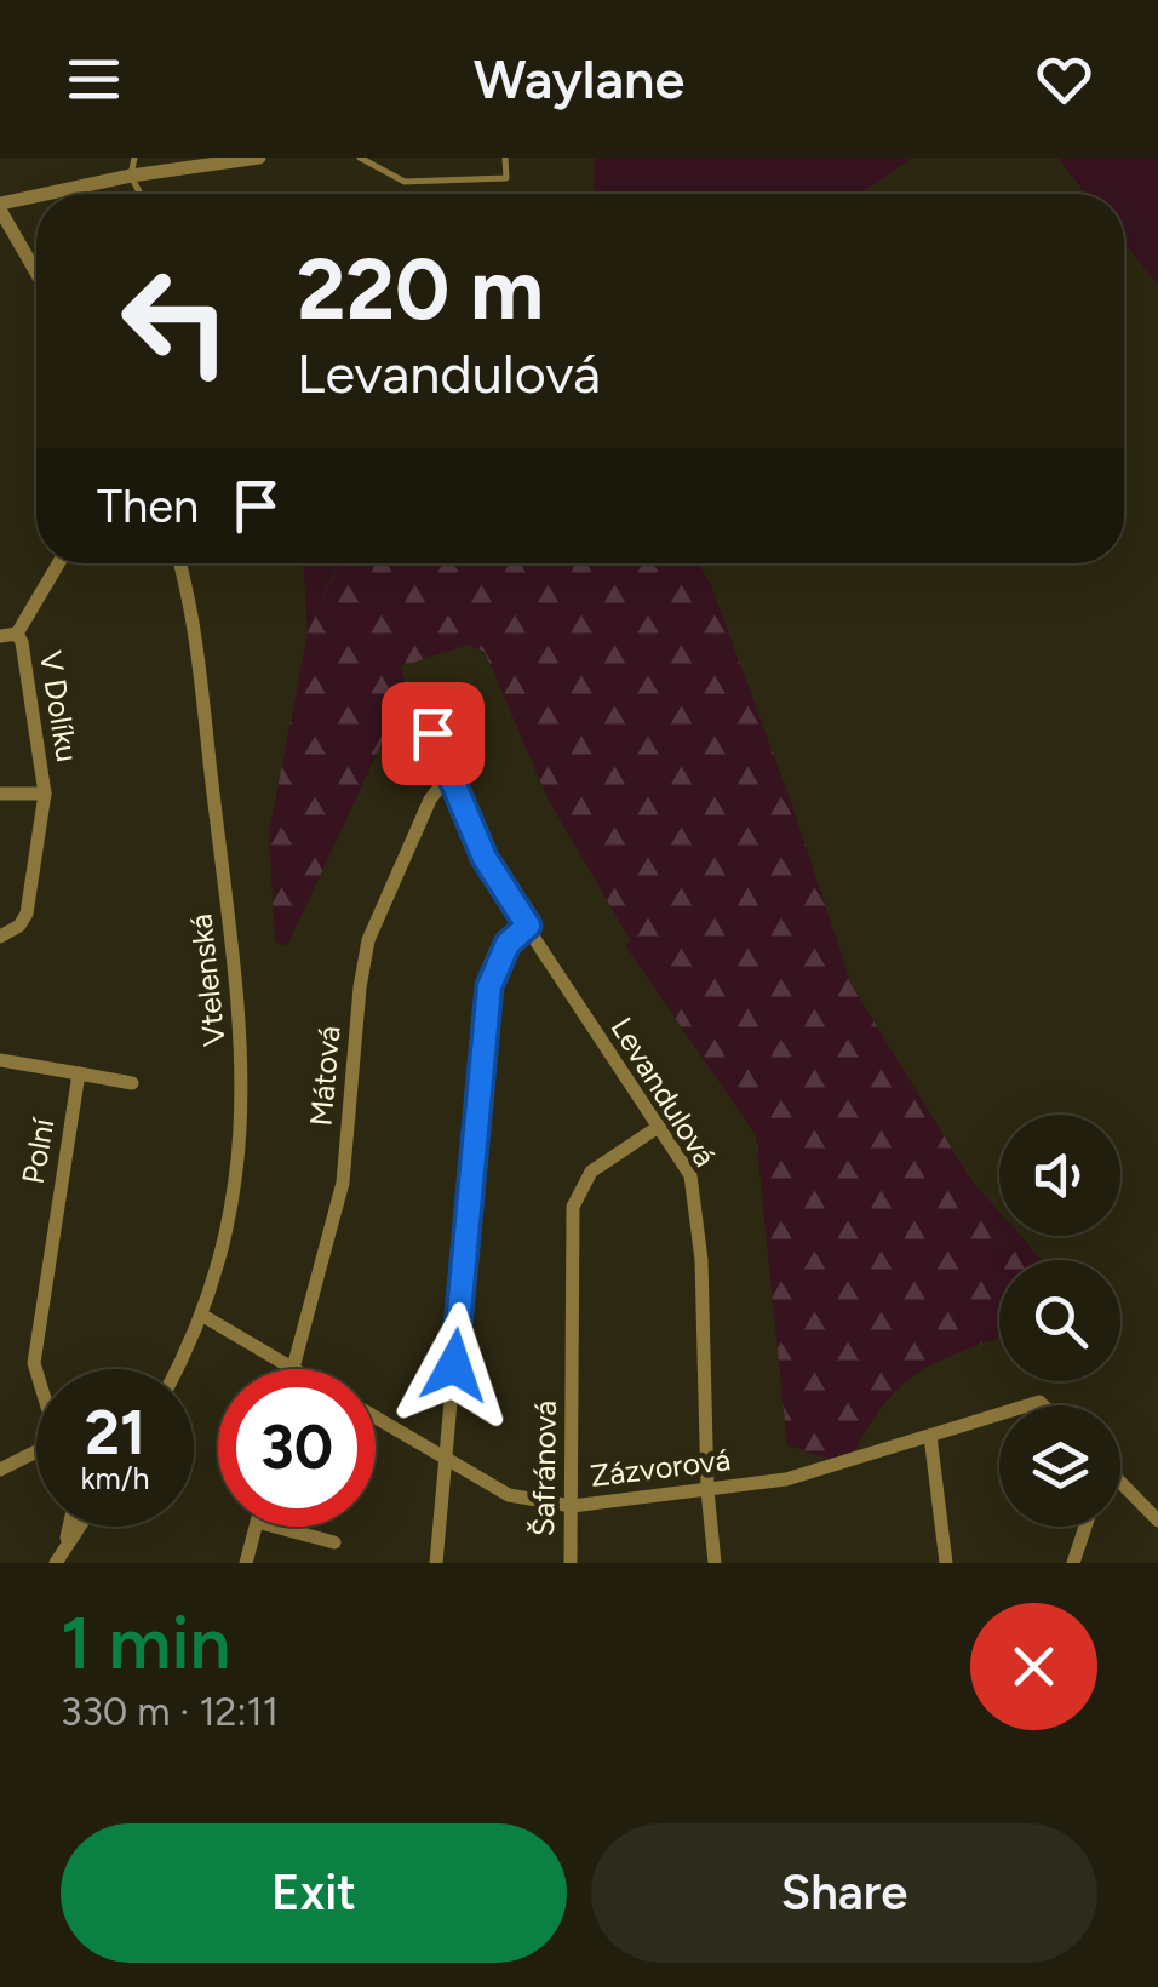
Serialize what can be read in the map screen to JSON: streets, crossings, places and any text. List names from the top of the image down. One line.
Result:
{"streets":{"street":["V Dolíku","Vtelenská","Mátová","Levandulová","Polní","Zázvorová","Šafránová"]},"crossings":[["Mátová","Levandulová"],["Levandulová","Zázvorová"],["Levandulová","Šafránová"],["Zázvorová","Šafránová"]],"page":{"header":"Waylane","turn":["220 m","Levandulová"],"then":"Then","speed":"21 km/h","limit":"30","heading":["1 min","330 m · 12:11"],"buttons":["Exit","Share"]}}
